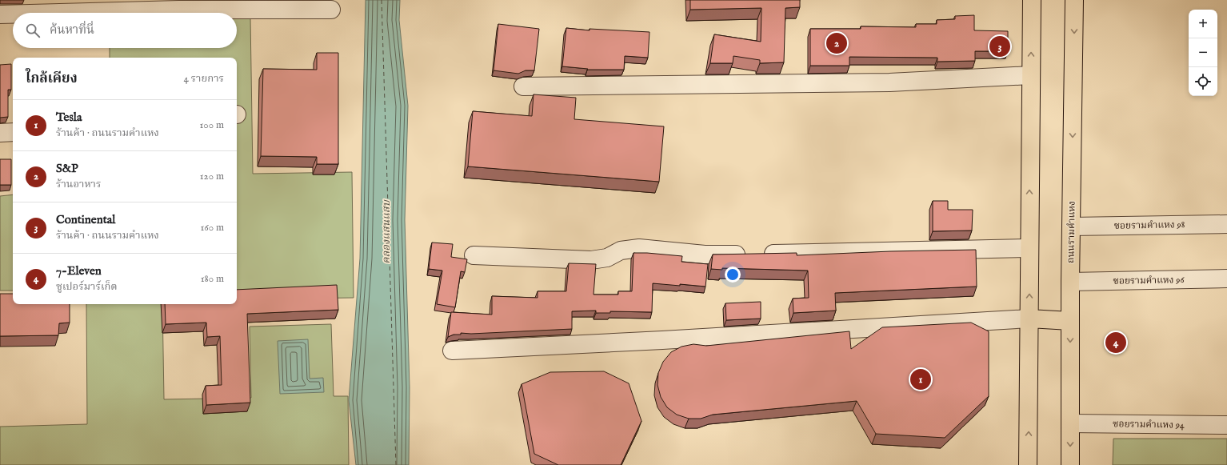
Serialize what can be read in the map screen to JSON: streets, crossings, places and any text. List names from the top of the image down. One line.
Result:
{"streets":{"main road":["ถนนรามคำแหง"],"street":["ซอยรามคําแหง 98","ซอยรามคําแหง 96","ซอยรามคําแหง 94"]},"crossings":[["ซอยรามคําแหง 98","ถนนรามคำแหง"],["ถนนรามคำแหง","ซอยรามคําแหง 96"],["ถนนรามคำแหง","ซอยรามคําแหง 94"]],"water":["คลองแสนแสบ"],"page":{"map_buttons":["+","−"],"search":"ค้นหาที่นี่","pins":["2","3","4","1"],"heading":["ใกล้เคียง","4 รายการ"],"list":[{"mark":"1","name":"Tesla","note":"ร้านค้า · ถนนรามคำแหง","value":"100 m"},{"mark":"2","name":"S&P","note":"ร้านอาหาร","value":"120 m"},{"mark":"3","name":"Continental","note":"ร้านค้า · ถนนรามคำแหง","value":"160 m"},{"mark":"4","name":"7-Eleven","note":"ซูเปอร์มาร์เก็ต","value":"180 m"}]}}
